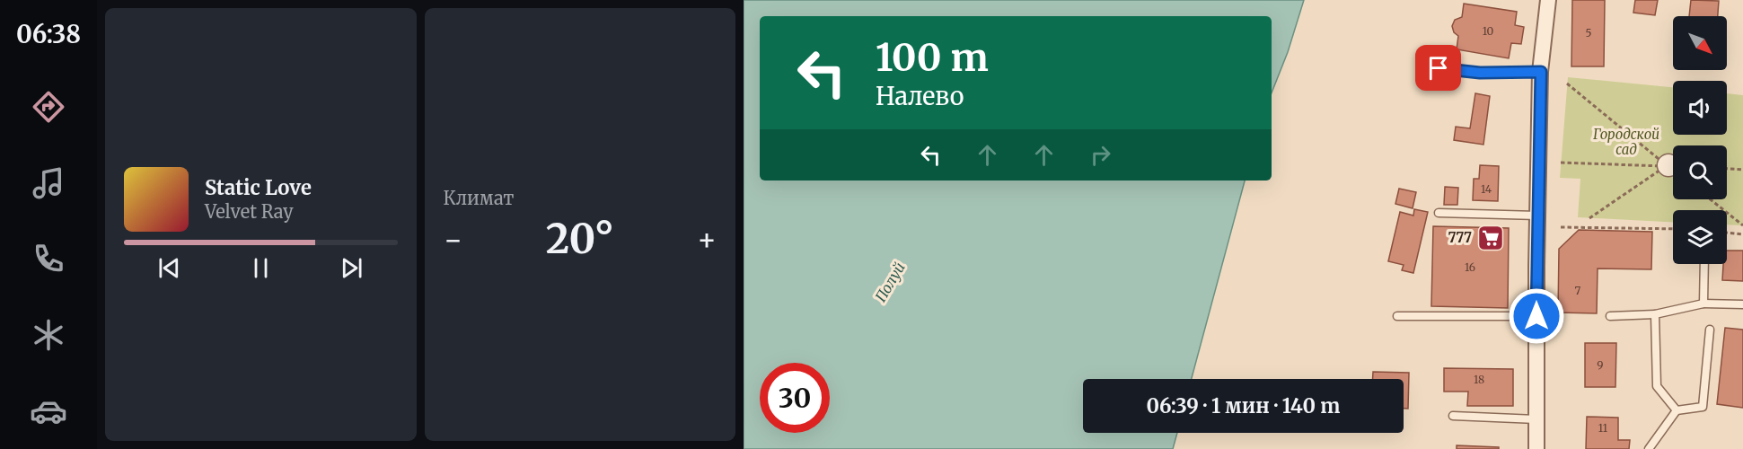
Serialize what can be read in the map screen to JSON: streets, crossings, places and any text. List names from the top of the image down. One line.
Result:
{"water":["Полуй"],"parks":["Городской сад"],"places":{"supermarket":["777"]},"house_numbers":["10","5","14","16","7","9","18","11"],"north":"bottom right","page":{"tabs":"06:38","tile":"Климат","turn":["100 m","Налево"],"song":["Static Love","Velvet Ray"],"heat":["−","20°","+"],"limit":"30","trip":"06:39 · 1 мин · 140 m"}}
